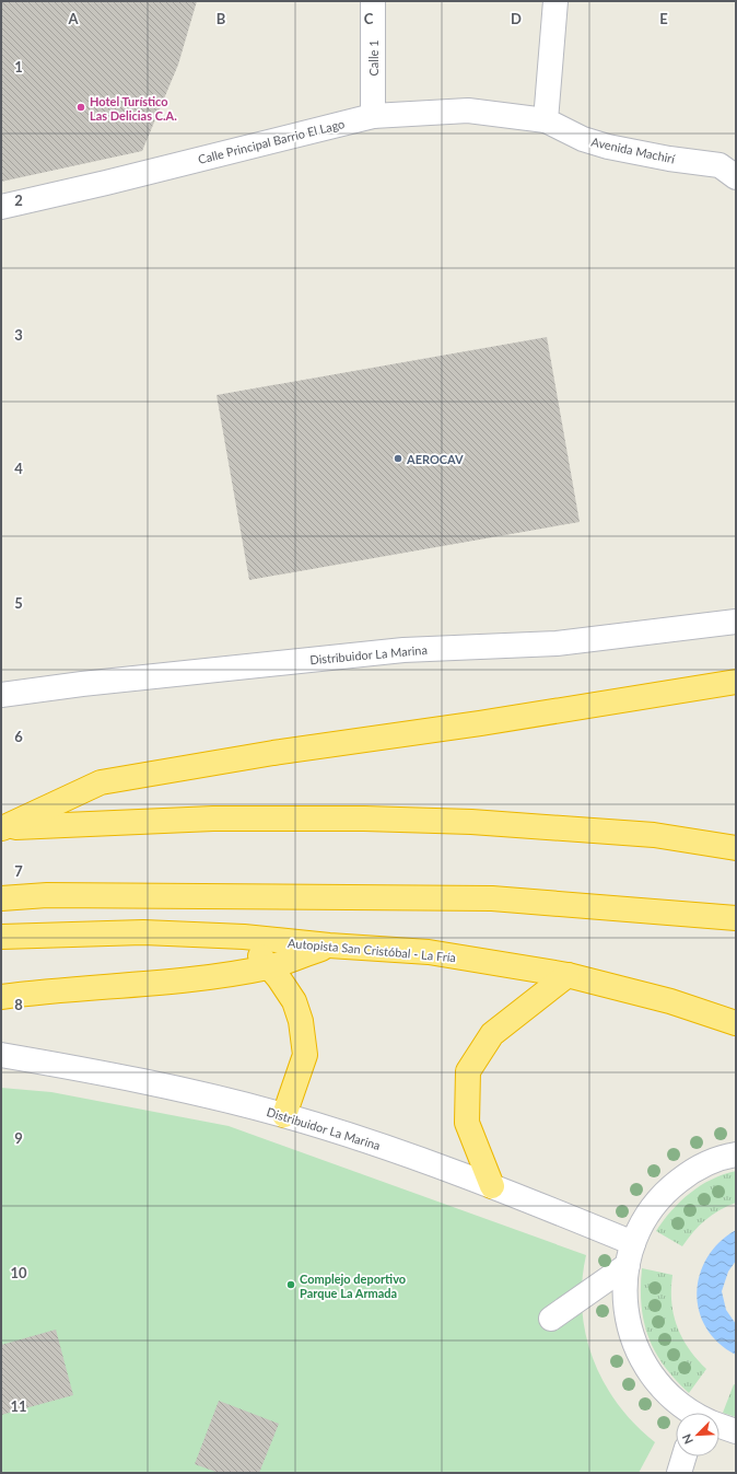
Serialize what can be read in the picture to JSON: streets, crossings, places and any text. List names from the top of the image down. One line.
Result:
{"streets":{"highway":["Autopista San Cristóbal - La Fría"],"street":["Calle 1","Calle Principal Barrio El Lago","Avenida Machirí","Distribuidor La Marina"]},"crossings":[["Calle 1","Calle Principal Barrio El Lago"],["Calle Principal Barrio El Lago","Avenida Machirí"]],"places":["Hotel Turístico Las Delicias C.A.","AEROCAV","Complejo deportivo Parque La Armada"],"north":"bottom left","grid":{"columns":["A","B","C","D","E"],"rows":["1","2","3","4","5","6","7","8","9","10","11"]}}
